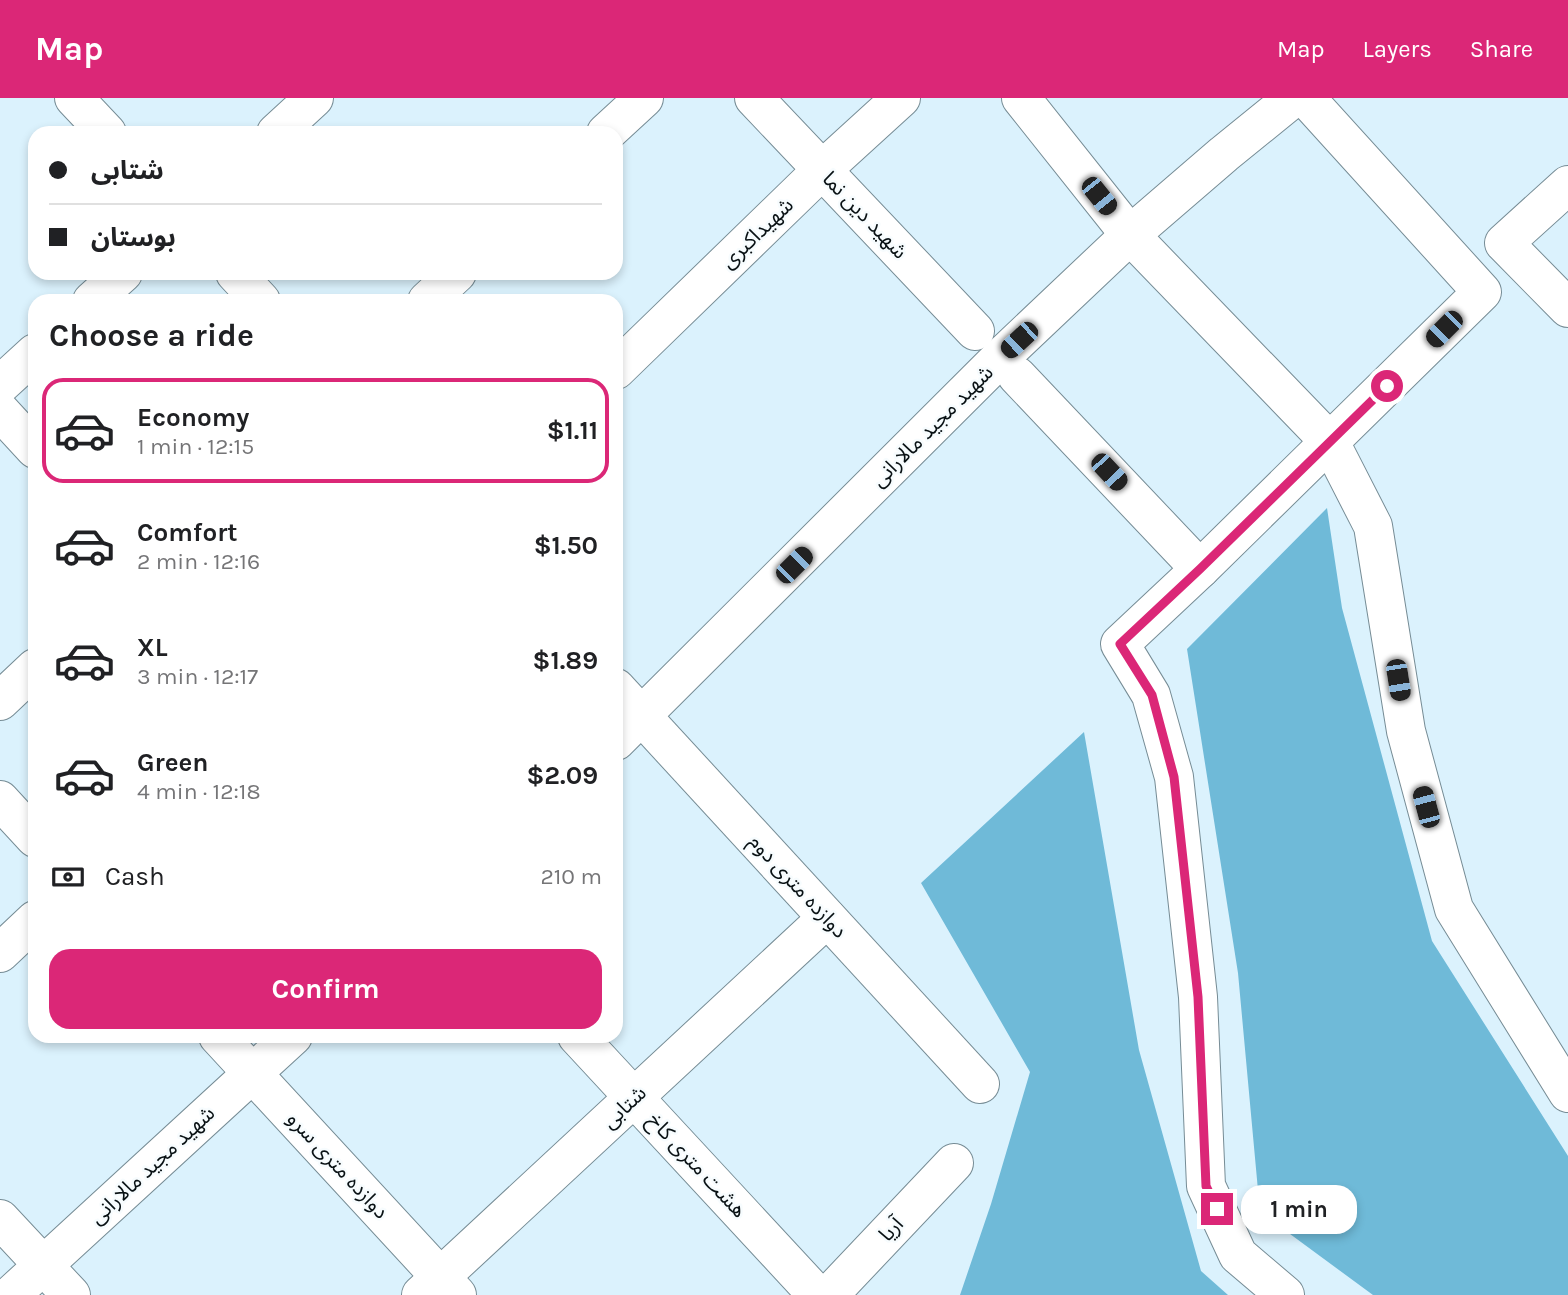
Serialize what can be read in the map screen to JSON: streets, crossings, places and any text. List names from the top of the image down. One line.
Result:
{"streets":{"street":["شهید دین نما","شهیداکبری","شهید مجید مالارانی","دوازده متری دوم","شتابی","دوازده متری سرو","هشت متری کاخ","آریا"]},"crossings":[["شهید دین نما","شهیداکبری"],["شهید مجید مالارانی","دوازده متری دوم"],["شهید مجید مالارانی","دوازده متری سرو"],["دوازده متری دوم","شتابی"],["شتابی","دوازده متری سرو"],["شتابی","هشت متری کاخ"]],"page":{"header":"Map","nav":["Map","Layers","Share"],"banner":["شتابی","بوستان"],"heading":"Choose a ride","list":[{"name":"Economy","note":"1 min · 12:15","value":"$1.11"},{"name":"Comfort","note":"2 min · 12:16","value":"$1.50"},{"name":"XL","note":"3 min · 12:17","value":"$1.89"},{"name":"Green","note":"4 min · 12:18","value":"$2.09"}],"pay":["Cash","210 m"],"buttons":"Confirm","bubble":"1 min"}}
